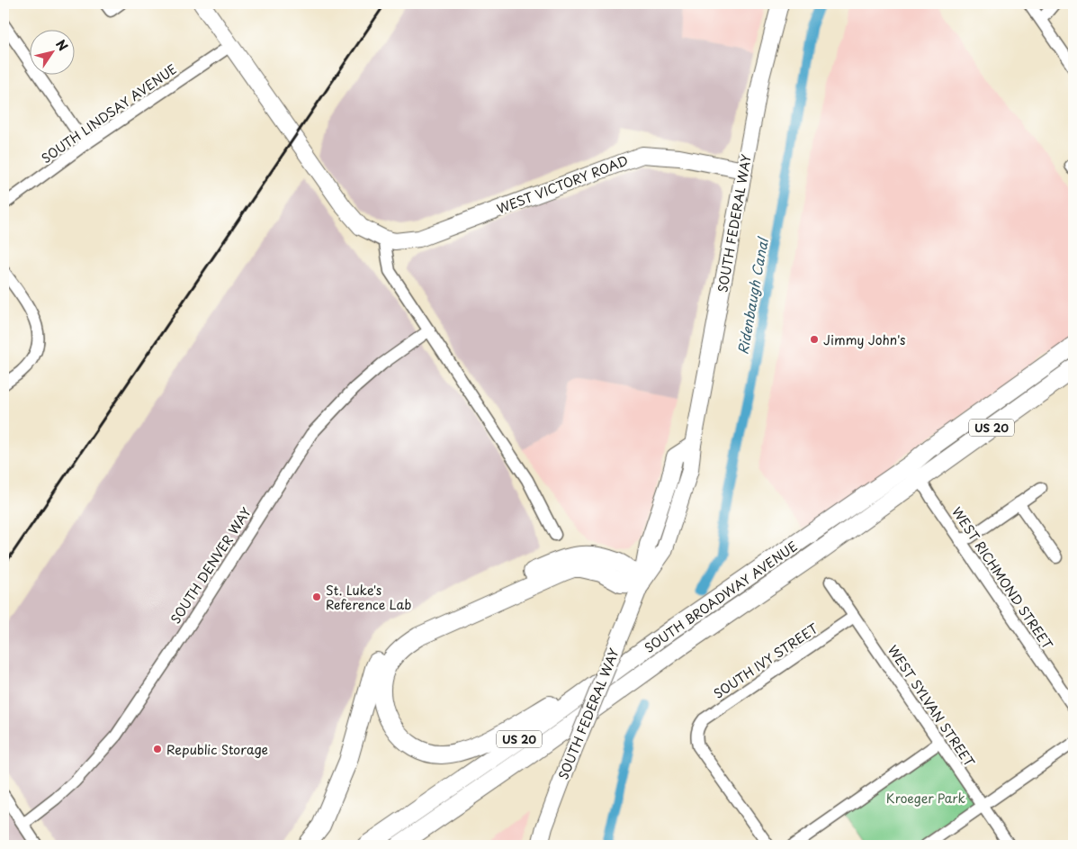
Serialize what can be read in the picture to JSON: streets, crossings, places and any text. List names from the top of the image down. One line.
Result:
{"streets":{"main road":["WEST VICTORY ROAD","SOUTH FEDERAL WAY","US 20","SOUTH BROADWAY AVENUE"],"street":["SOUTH LINDSAY AVENUE","SOUTH DENVER WAY","WEST RICHMOND STREET","SOUTH IVY STREET","WEST SYLVAN STREET"]},"crossings":[["SOUTH LINDSAY AVENUE","WEST VICTORY ROAD"],["WEST VICTORY ROAD","SOUTH FEDERAL WAY"],["WEST RICHMOND STREET","SOUTH BROADWAY AVENUE"],["SOUTH IVY STREET","WEST SYLVAN STREET"]],"water":["Ridenbaugh Canal"],"parks":["Kroeger Park"],"places":["Jimmy John's","St. Luke's Reference Lab","Republic Storage"],"north":"top right"}
